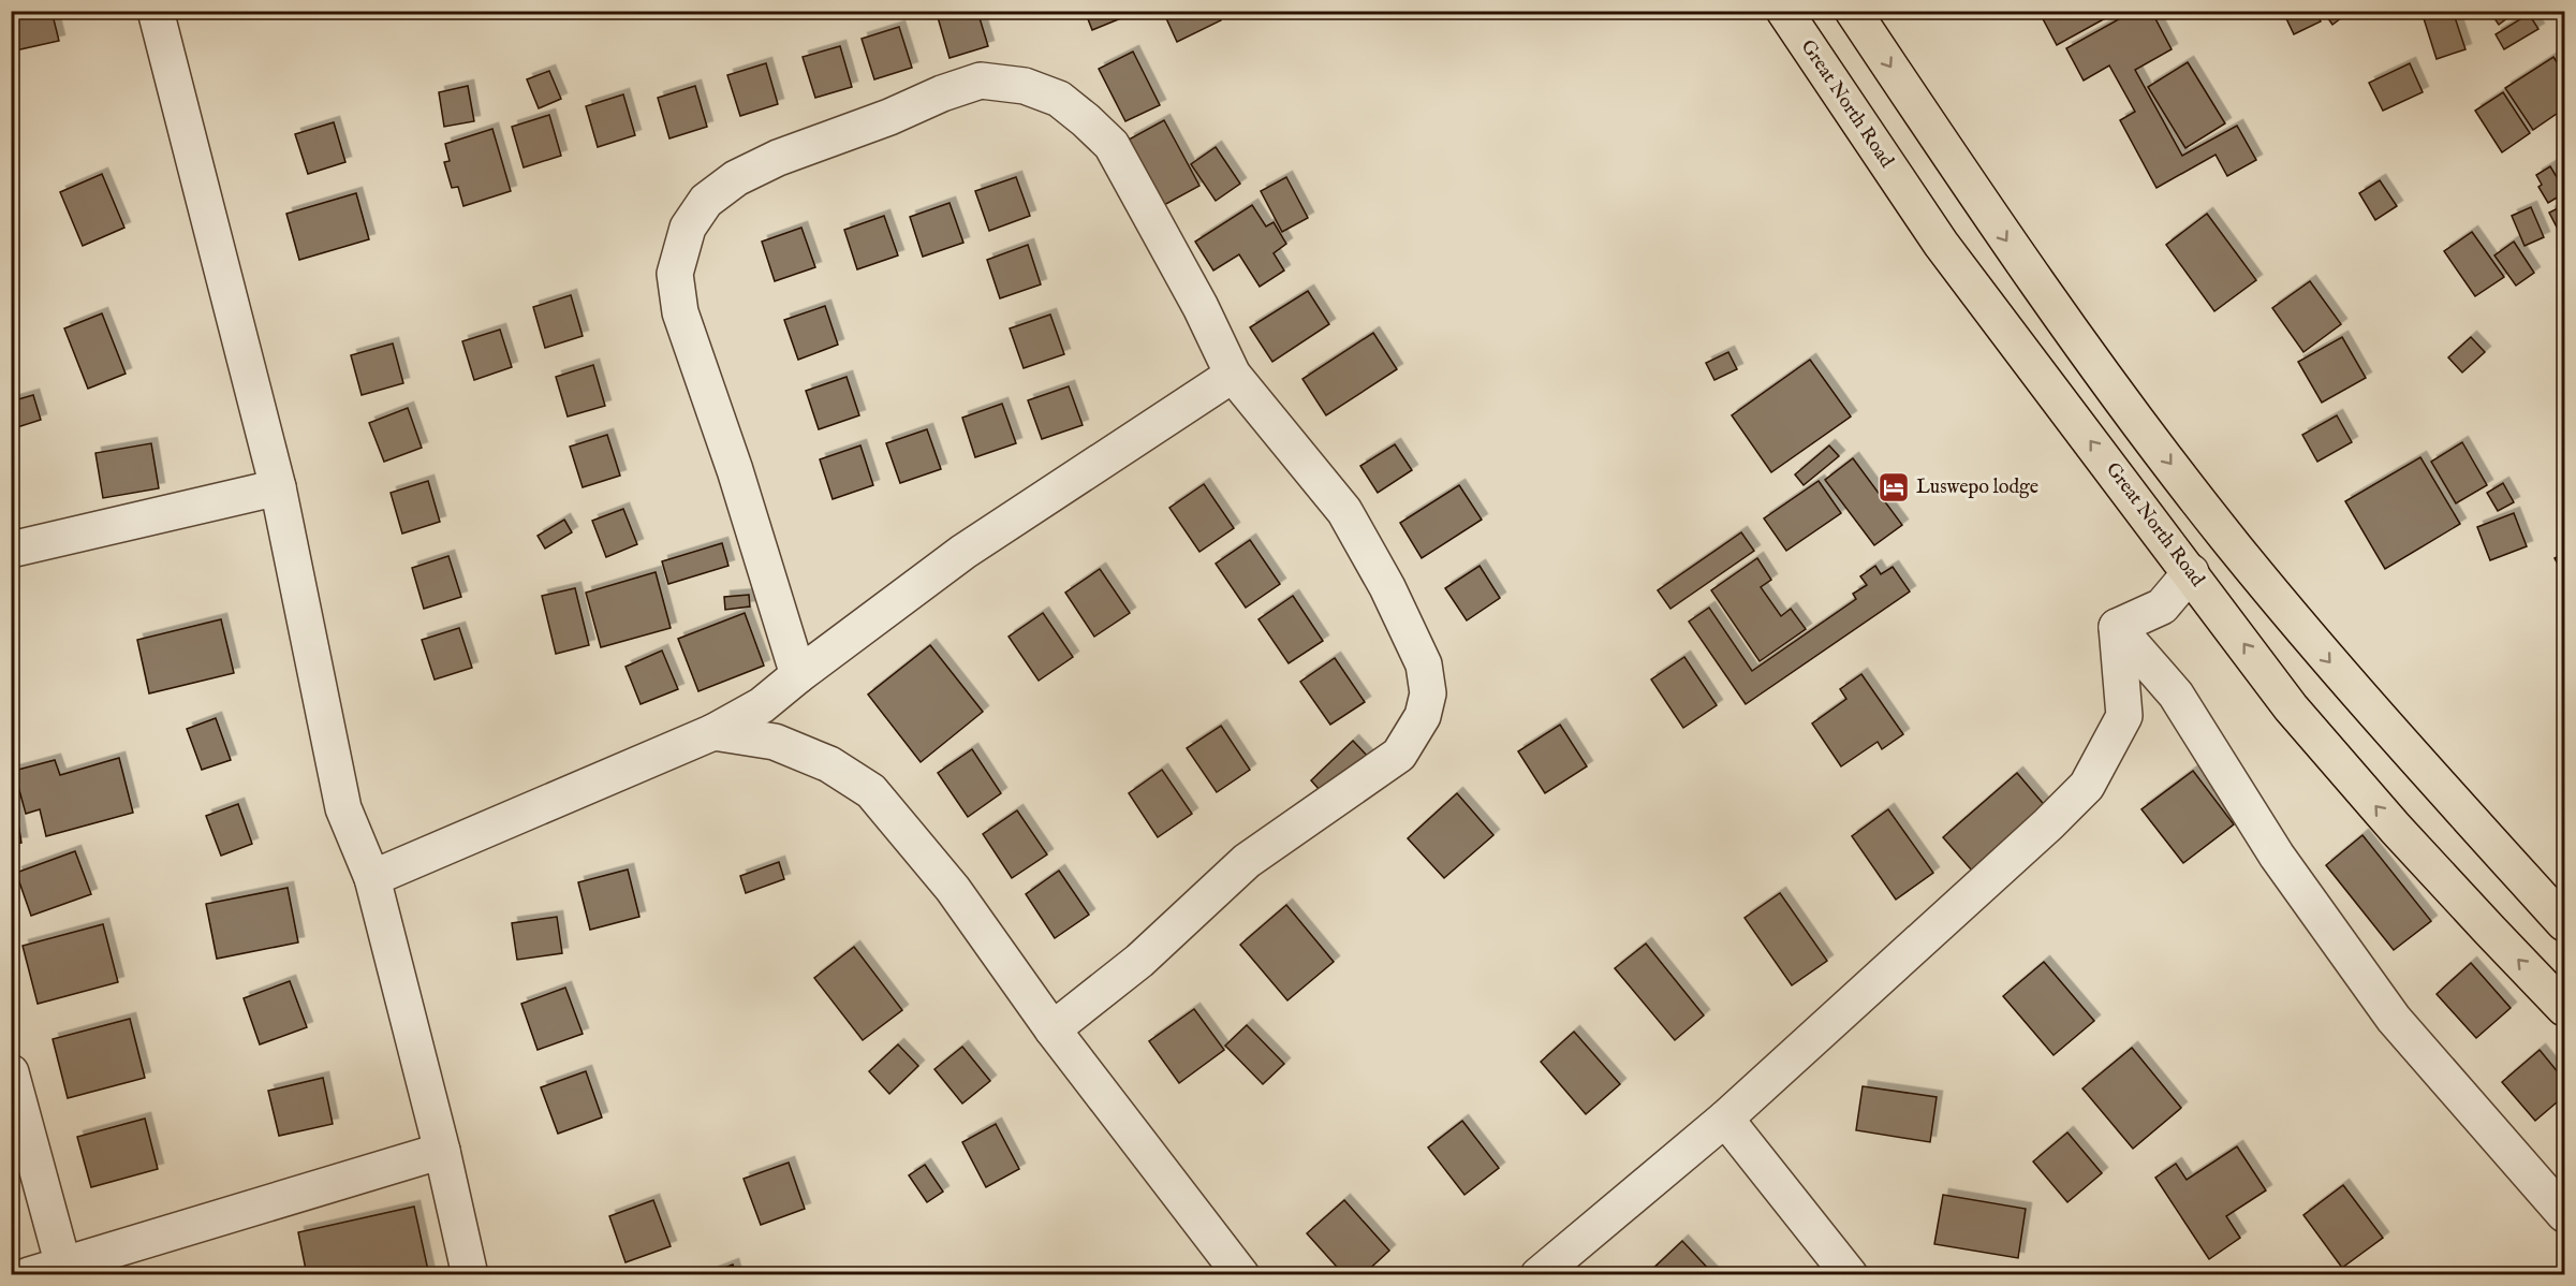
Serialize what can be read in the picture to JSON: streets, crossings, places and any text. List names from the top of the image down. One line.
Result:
{"streets":{"highway":["Great North Road"]},"places":{"hotel":["Luswepo lodge"]}}
